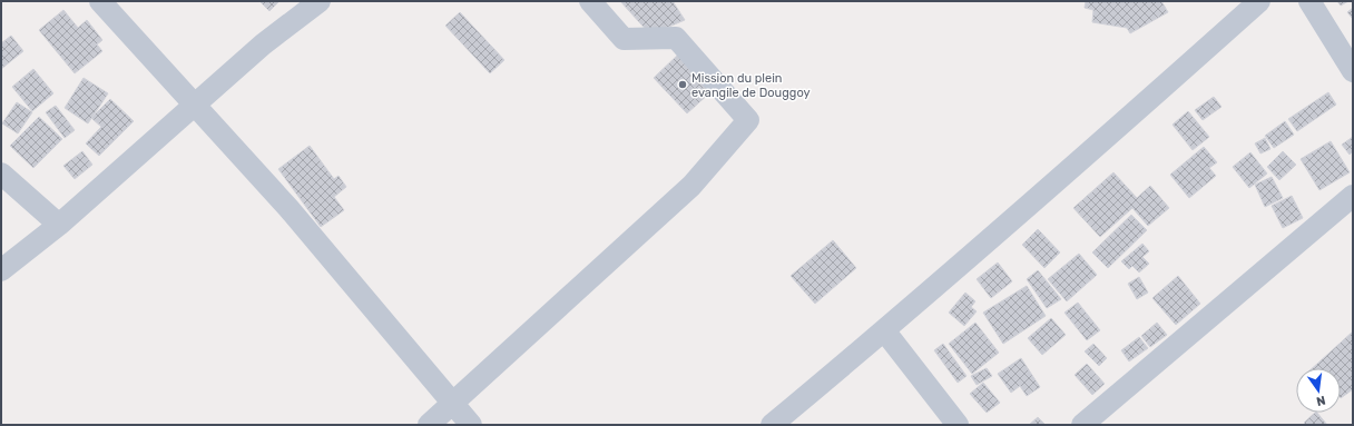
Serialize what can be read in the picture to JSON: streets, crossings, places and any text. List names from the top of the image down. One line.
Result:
{"places":["Mission du plein evangile de Douggoy"],"north":"bottom"}
